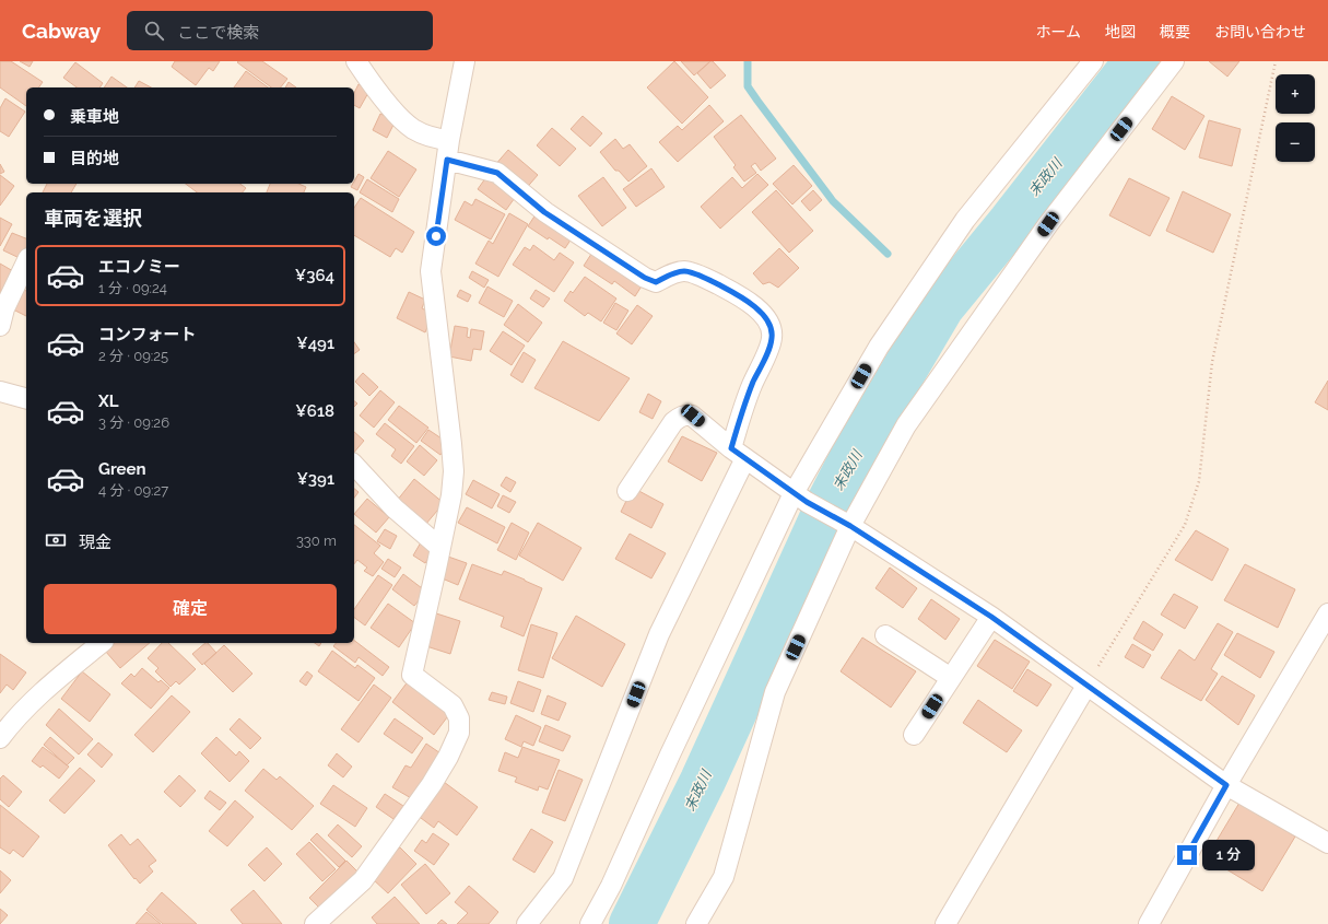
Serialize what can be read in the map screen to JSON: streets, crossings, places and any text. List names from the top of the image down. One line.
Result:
{"water":["末政川"],"page":{"header":"Cabway","search":"ここで検索","nav":["ホーム","地図","概要","お問い合わせ"],"map_buttons":["+","−"],"banner":["乗車地","目的地"],"heading":"車両を選択","list":[{"name":"エコノミー","note":"1 分 · 09:24","value":"¥364"},{"name":"コンフォート","note":"2 分 · 09:25","value":"¥491"},{"name":"XL","note":"3 分 · 09:26","value":"¥618"},{"name":"Green","note":"4 分 · 09:27","value":"¥391"}],"pay":["現金","330 m"],"buttons":"確定","bubble":"1 分"}}
